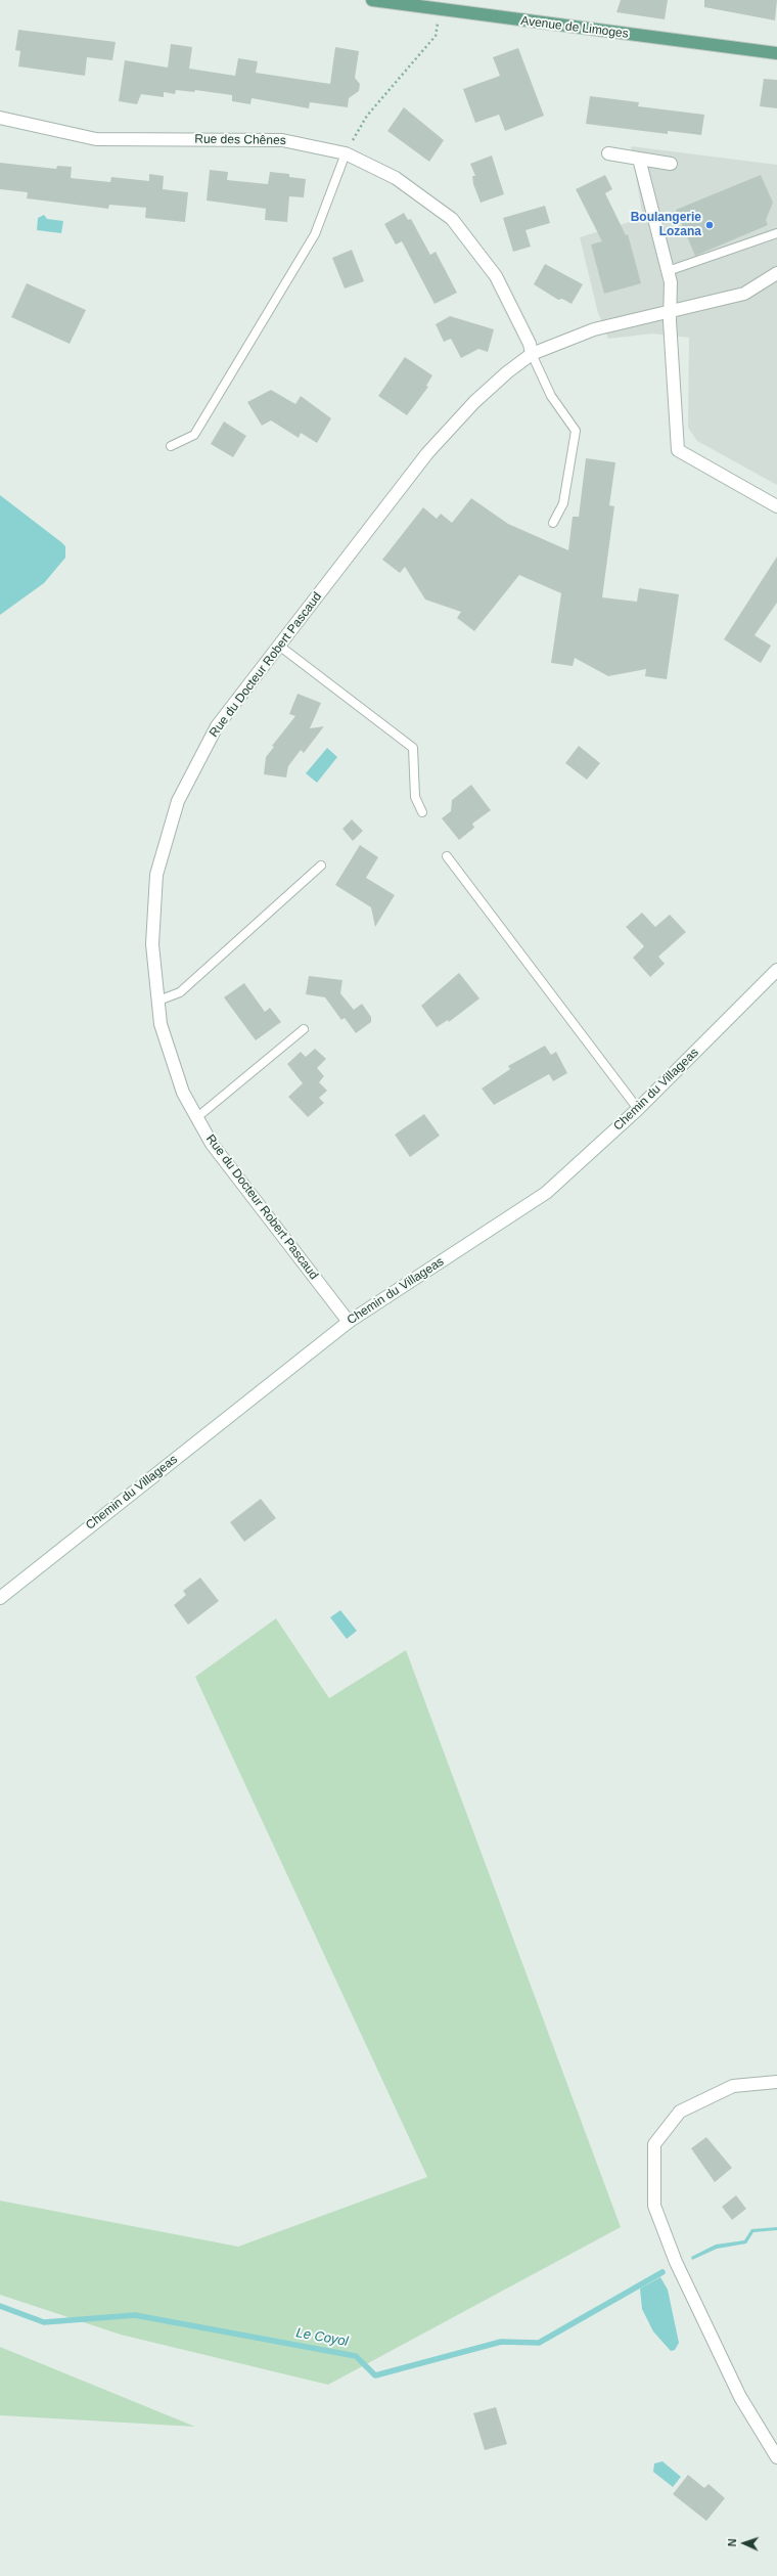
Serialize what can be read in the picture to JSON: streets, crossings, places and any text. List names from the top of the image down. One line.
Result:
{"streets":{"main road":["Avenue de Limoges"],"street":["Rue des Chênes","Rue du Docteur Robert Pascaud","Chemin du Villageas"]},"crossings":[["Rue des Chênes","Rue du Docteur Robert Pascaud"],["Rue du Docteur Robert Pascaud","Chemin du Villageas"]],"water":["Le Coyol"],"places":["Boulangerie Lozana"],"north":"left"}
